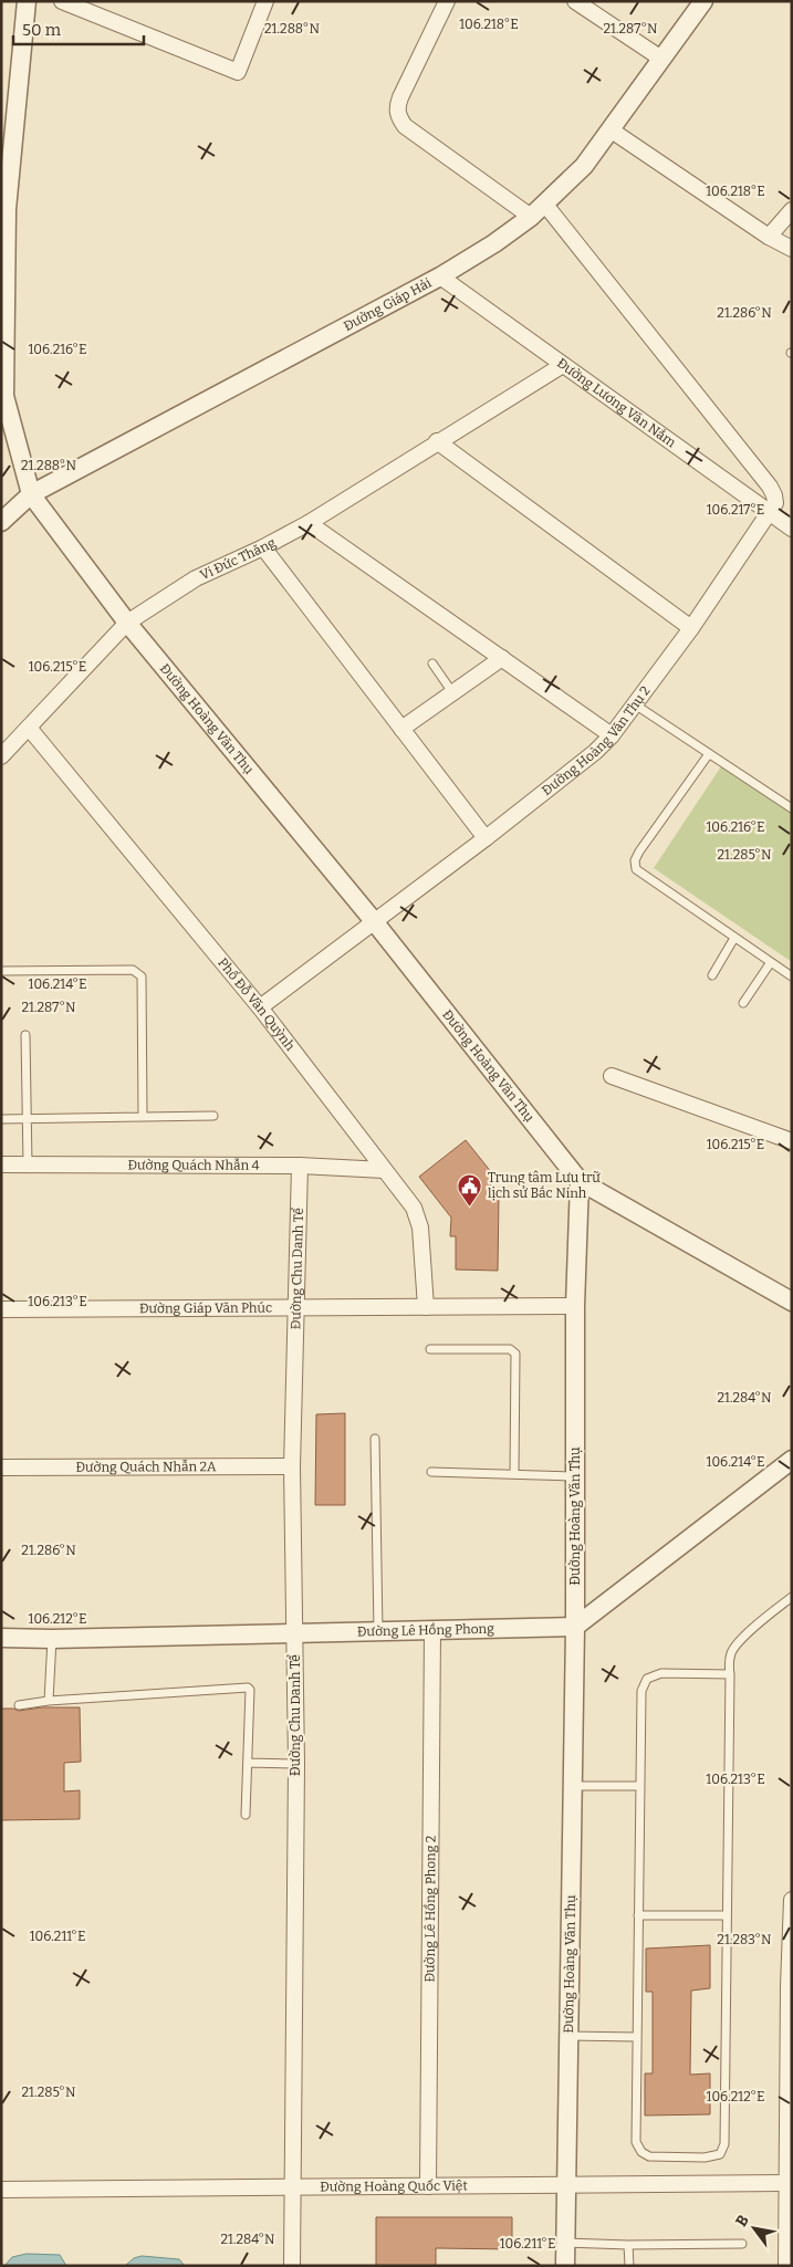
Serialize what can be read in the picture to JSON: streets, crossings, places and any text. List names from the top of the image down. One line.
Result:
{"streets":{"street":["Đường Giáp Hải","Đường Lương Văn Nắm","Vi Đức Thăng","Đường Hoàng Văn Thụ","Đường Hoàng Văn Thụ 2","Phố Đỗ Văn Quỳnh","Đường Quách Nhẫn 4","Đường Chu Danh Tể","Đường Giáp Văn Phúc","Đường Quách Nhẫn 2A","Đường Lê Hồng Phong","Đường Lê Hồng Phong 2","Đường Hoàng Quốc Việt"]},"crossings":[["Đường Giáp Hải","Đường Lương Văn Nắm"],["Đường Giáp Hải","Đường Hoàng Văn Thụ"],["Đường Lương Văn Nắm","Vi Đức Thăng"],["Đường Lương Văn Nắm","Đường Hoàng Văn Thụ 2"],["Vi Đức Thăng","Đường Hoàng Văn Thụ"],["Vi Đức Thăng","Phố Đỗ Văn Quỳnh"],["Đường Hoàng Văn Thụ","Đường Hoàng Văn Thụ 2"],["Đường Hoàng Văn Thụ","Đường Giáp Văn Phúc"],["Đường Hoàng Văn Thụ","Đường Lê Hồng Phong"],["Đường Hoàng Văn Thụ","Đường Hoàng Quốc Việt"],["Đường Hoàng Văn Thụ 2","Phố Đỗ Văn Quỳnh"],["Phố Đỗ Văn Quỳnh","Đường Quách Nhẫn 4"],["Phố Đỗ Văn Quỳnh","Đường Giáp Văn Phúc"],["Đường Quách Nhẫn 4","Đường Chu Danh Tể"],["Đường Chu Danh Tể","Đường Giáp Văn Phúc"],["Đường Chu Danh Tể","Đường Quách Nhẫn 2A"],["Đường Chu Danh Tể","Đường Lê Hồng Phong"],["Đường Chu Danh Tể","Đường Hoàng Quốc Việt"],["Đường Lê Hồng Phong","Đường Lê Hồng Phong 2"],["Đường Lê Hồng Phong 2","Đường Hoàng Quốc Việt"]],"places":{"public building":["Trung tâm Lưu trữ lịch sử Bắc Ninh"]},"scale_bar":"50 m","north":"top left","coordinates":["106.218°E","21.288°N","21.287°N","21.286°N","106.216°E","106.217°E","106.215°E","21.285°N","106.214°E","106.213°E","21.284°N","106.212°E","106.211°E","21.283°N"]}
